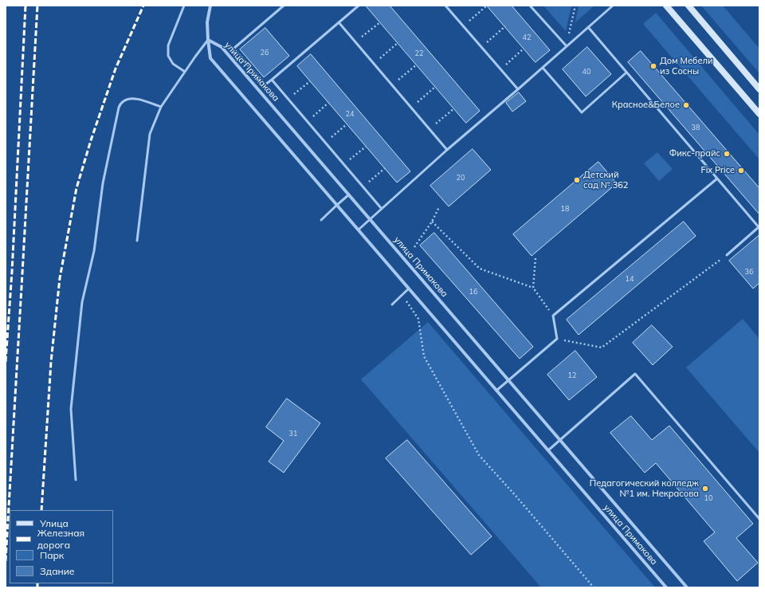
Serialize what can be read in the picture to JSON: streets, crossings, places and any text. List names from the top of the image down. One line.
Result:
{"streets":{"street":["улица Примакова"]},"places":["Дом Мебели из Сосны","Красное&Белое","Фикс-прайс","Fix Price","Детский сад № 362","Педагогический колледж №1 им. Некрасова"],"house_numbers":["42","26","22","40","24","38","20","18","36","14","16","12","31","10"],"legend":["Улица","Железная дорога","Парк","Здание"]}
